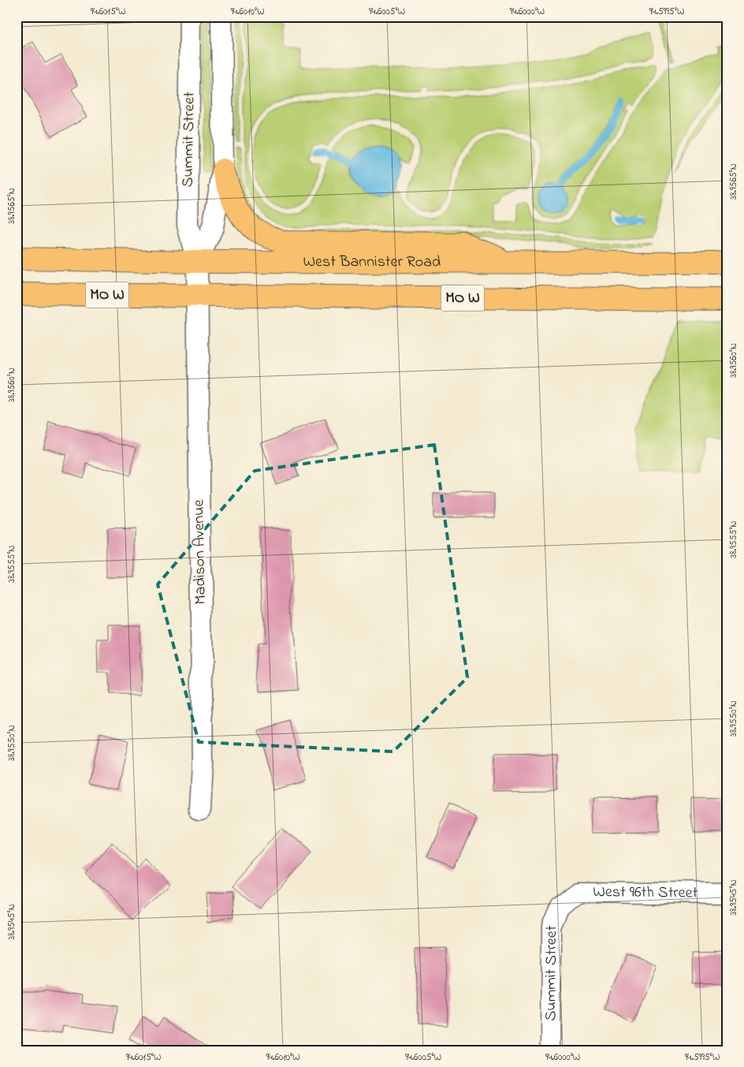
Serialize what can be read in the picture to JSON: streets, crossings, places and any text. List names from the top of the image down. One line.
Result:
{"streets":{"main road":["West Bannister Road","MO W"],"street":["Summit Street","Madison Avenue","West 96th Street"]},"crossings":[["Summit Street","West Bannister Road"],["Summit Street","MO W"],["Summit Street","Madison Avenue"],["Summit Street","West 96th Street"],["MO W","Madison Avenue"]],"coordinates":["94.6015°W","94.6010°W","94.6005°W","94.6000°W","94.5995°W","38.9565°N","38.9560°N","38.9555°N","38.9550°N","38.9545°N"]}
